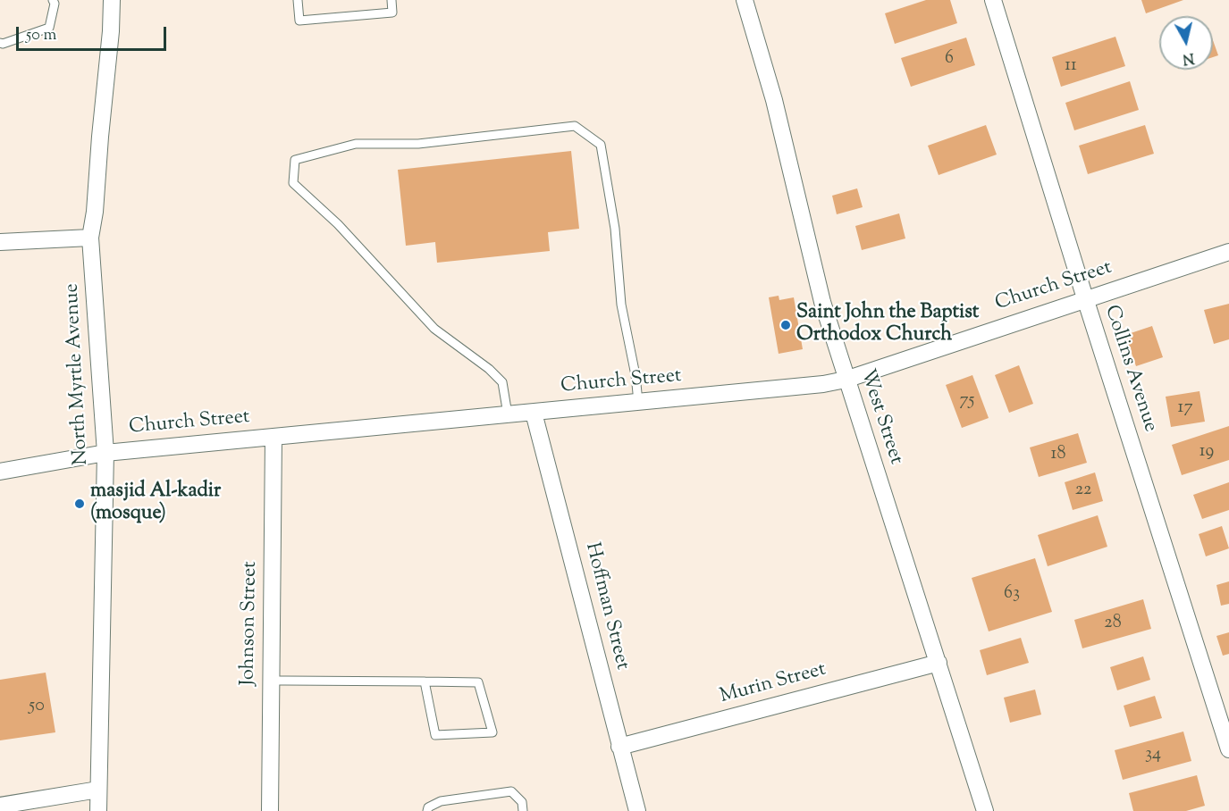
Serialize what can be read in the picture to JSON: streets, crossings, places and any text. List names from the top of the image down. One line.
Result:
{"streets":{"street":["Church Street","Collins Avenue","North Myrtle Avenue","West Street","Hoffman Street","Johnson Street","Murin Street"]},"crossings":[["Church Street","Collins Avenue"],["Church Street","North Myrtle Avenue"],["Church Street","West Street"],["Church Street","Hoffman Street"],["Church Street","Johnson Street"],["West Street","Murin Street"],["Hoffman Street","Murin Street"]],"places":["Saint John the Baptist Orthodox Church","masjid Al-kadir (mosque)"],"house_numbers":["6","11","75","17","19","18","22","63","28","50","34"],"scale_bar":"50 m","north":"bottom"}
